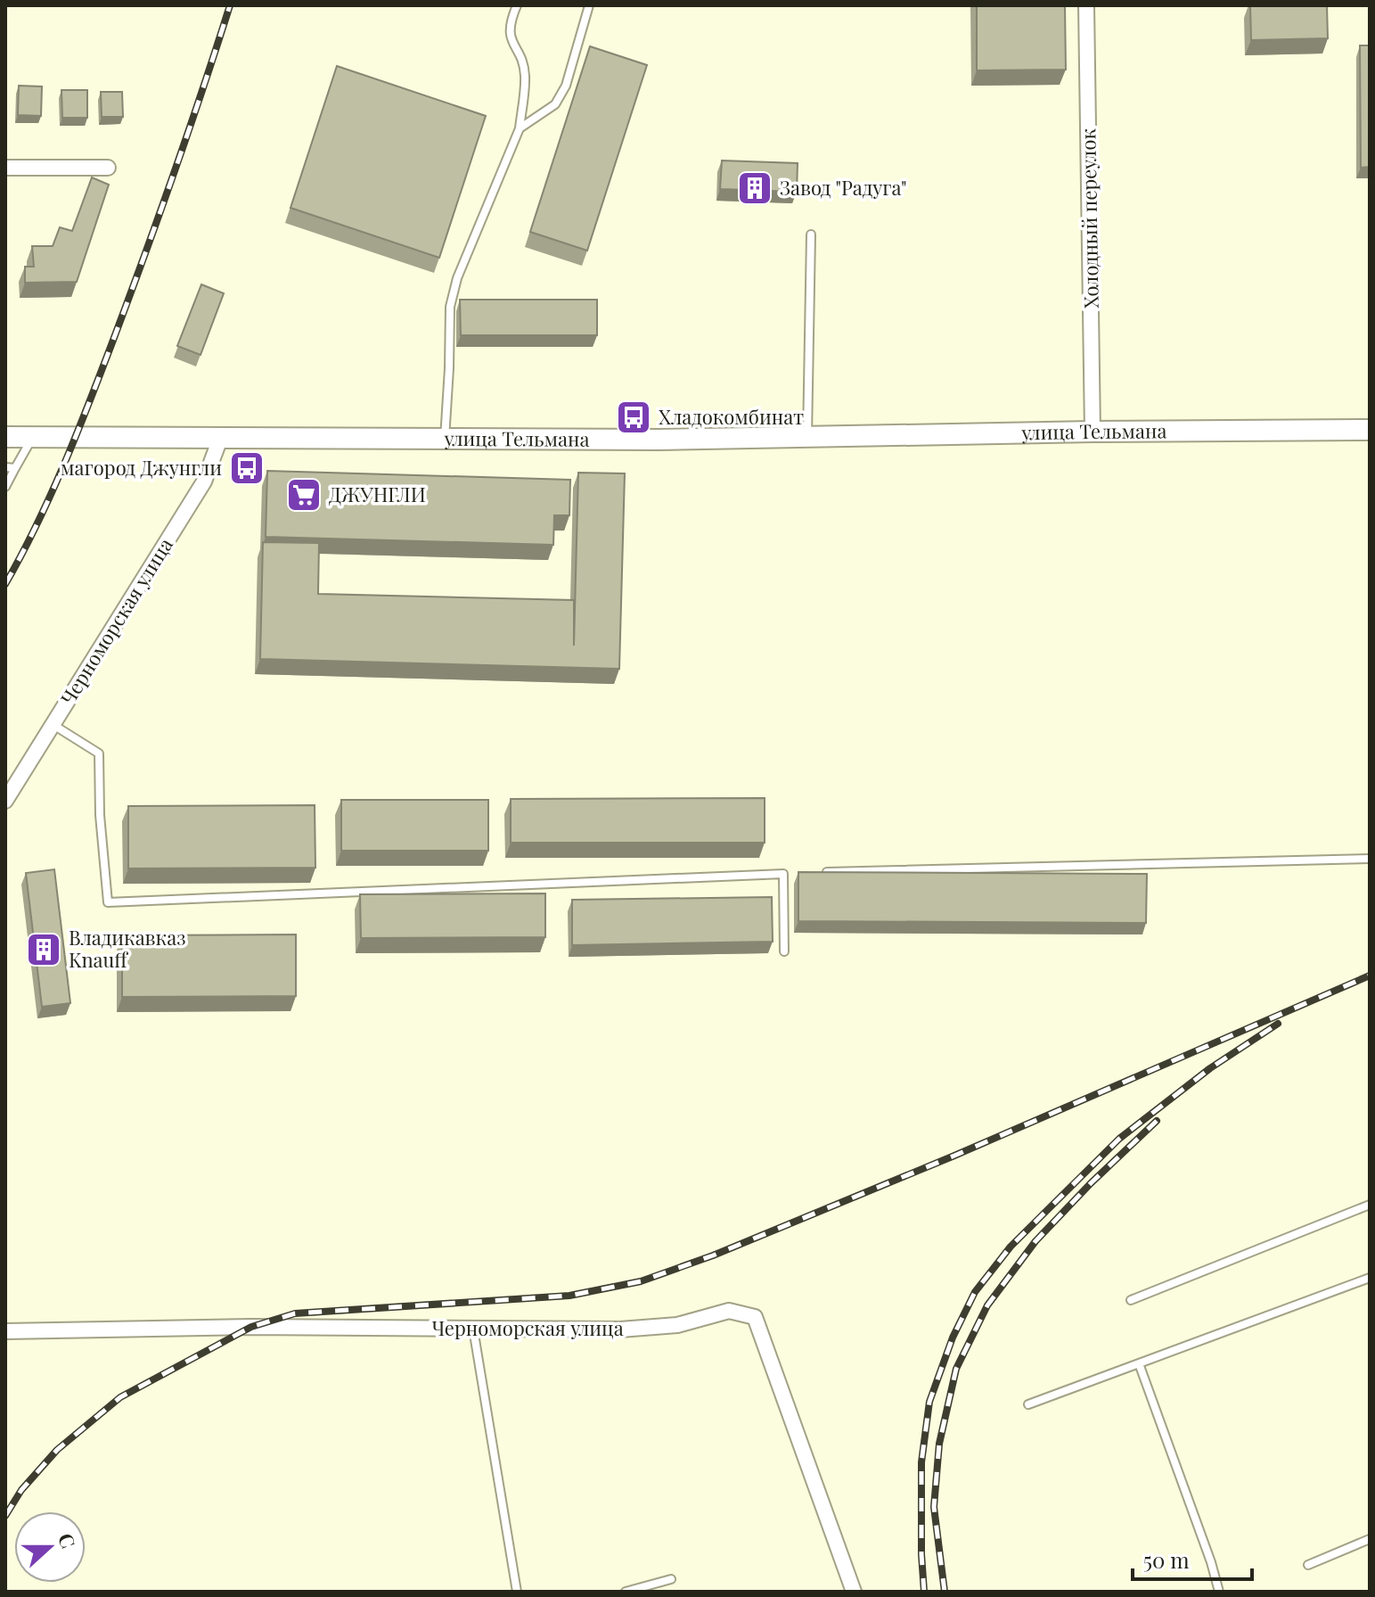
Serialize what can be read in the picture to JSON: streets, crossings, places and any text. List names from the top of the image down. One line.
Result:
{"streets":{"street":["Холодный переулок","улица Тельмана","Черноморская улица"]},"crossings":[["Холодный переулок","улица Тельмана"],["улица Тельмана","Черноморская улица"]],"places":{"building":["Завод \"Радуга\"","Владикавказ Knauff"],"bus stop":["Хладокомбинат","магород Джунгли"],"supermarket":["ДЖУНГЛИ"]},"scale_bar":"50 m","north":"right"}
